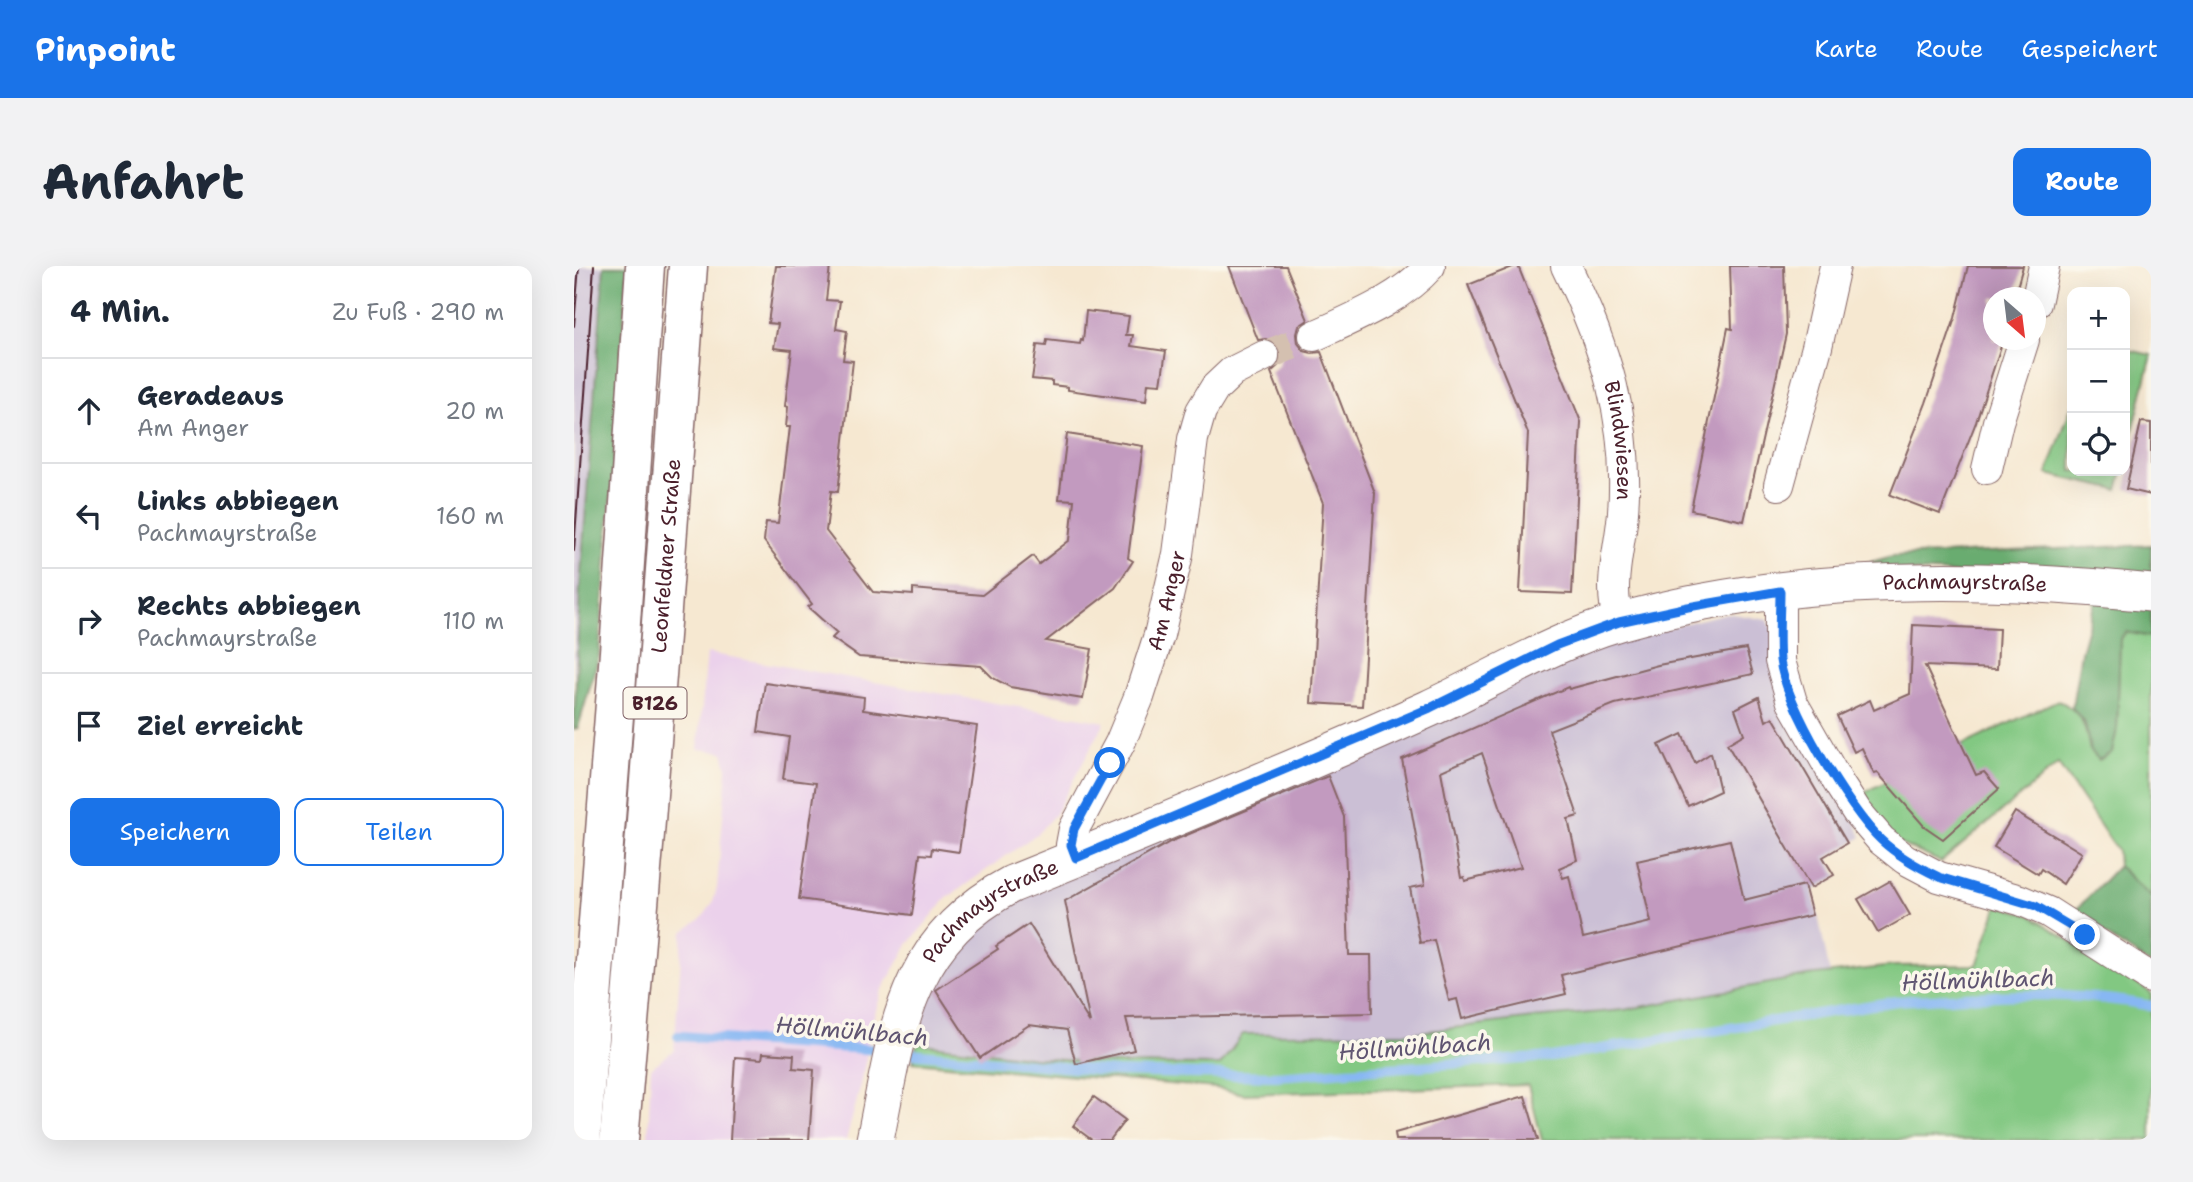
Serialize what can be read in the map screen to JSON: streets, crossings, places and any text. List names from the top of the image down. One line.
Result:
{"streets":{"main road":["Leonfeldner Straße","B126"],"street":["Blindwiesen","Pachmayrstraße","Am Anger"]},"crossings":[["Blindwiesen","Pachmayrstraße"],["Pachmayrstraße","Am Anger"]],"water":["Höllmühlbach"],"north":"bottom right","page":{"header":"Pinpoint","nav":["Karte","Route","Gespeichert"],"buttons":["Route",["Speichern","Teilen"]],"title":"Anfahrt","heading":["4 Min.","Zu Fuß · 290 m"],"map_buttons":["+","−"],"list":[["Geradeaus","Am Anger","20 m"],["Links abbiegen","Pachmayrstraße","160 m"],["Rechts abbiegen","Pachmayrstraße","110 m"],"Ziel erreicht"]}}
